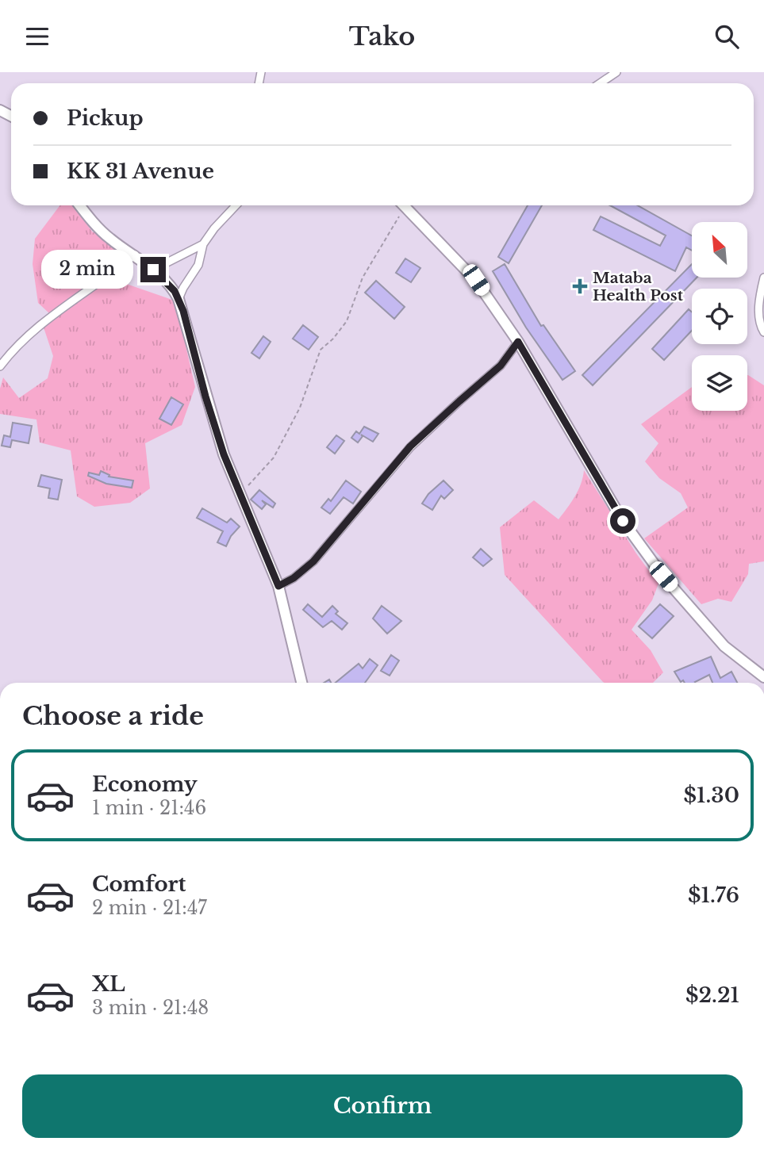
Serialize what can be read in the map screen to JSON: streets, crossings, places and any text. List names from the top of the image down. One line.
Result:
{"places":{"health":["Mataba Health Post"]},"north":"top left","page":{"header":"Tako","banner":["Pickup","KK 31 Avenue"],"bubble":"2 min","heading":"Choose a ride","list":[{"name":"Economy","note":"1 min · 21:46","value":"$1.30"},{"name":"Comfort","note":"2 min · 21:47","value":"$1.76"},{"name":"XL","note":"3 min · 21:48","value":"$2.21"}],"buttons":"Confirm"}}
